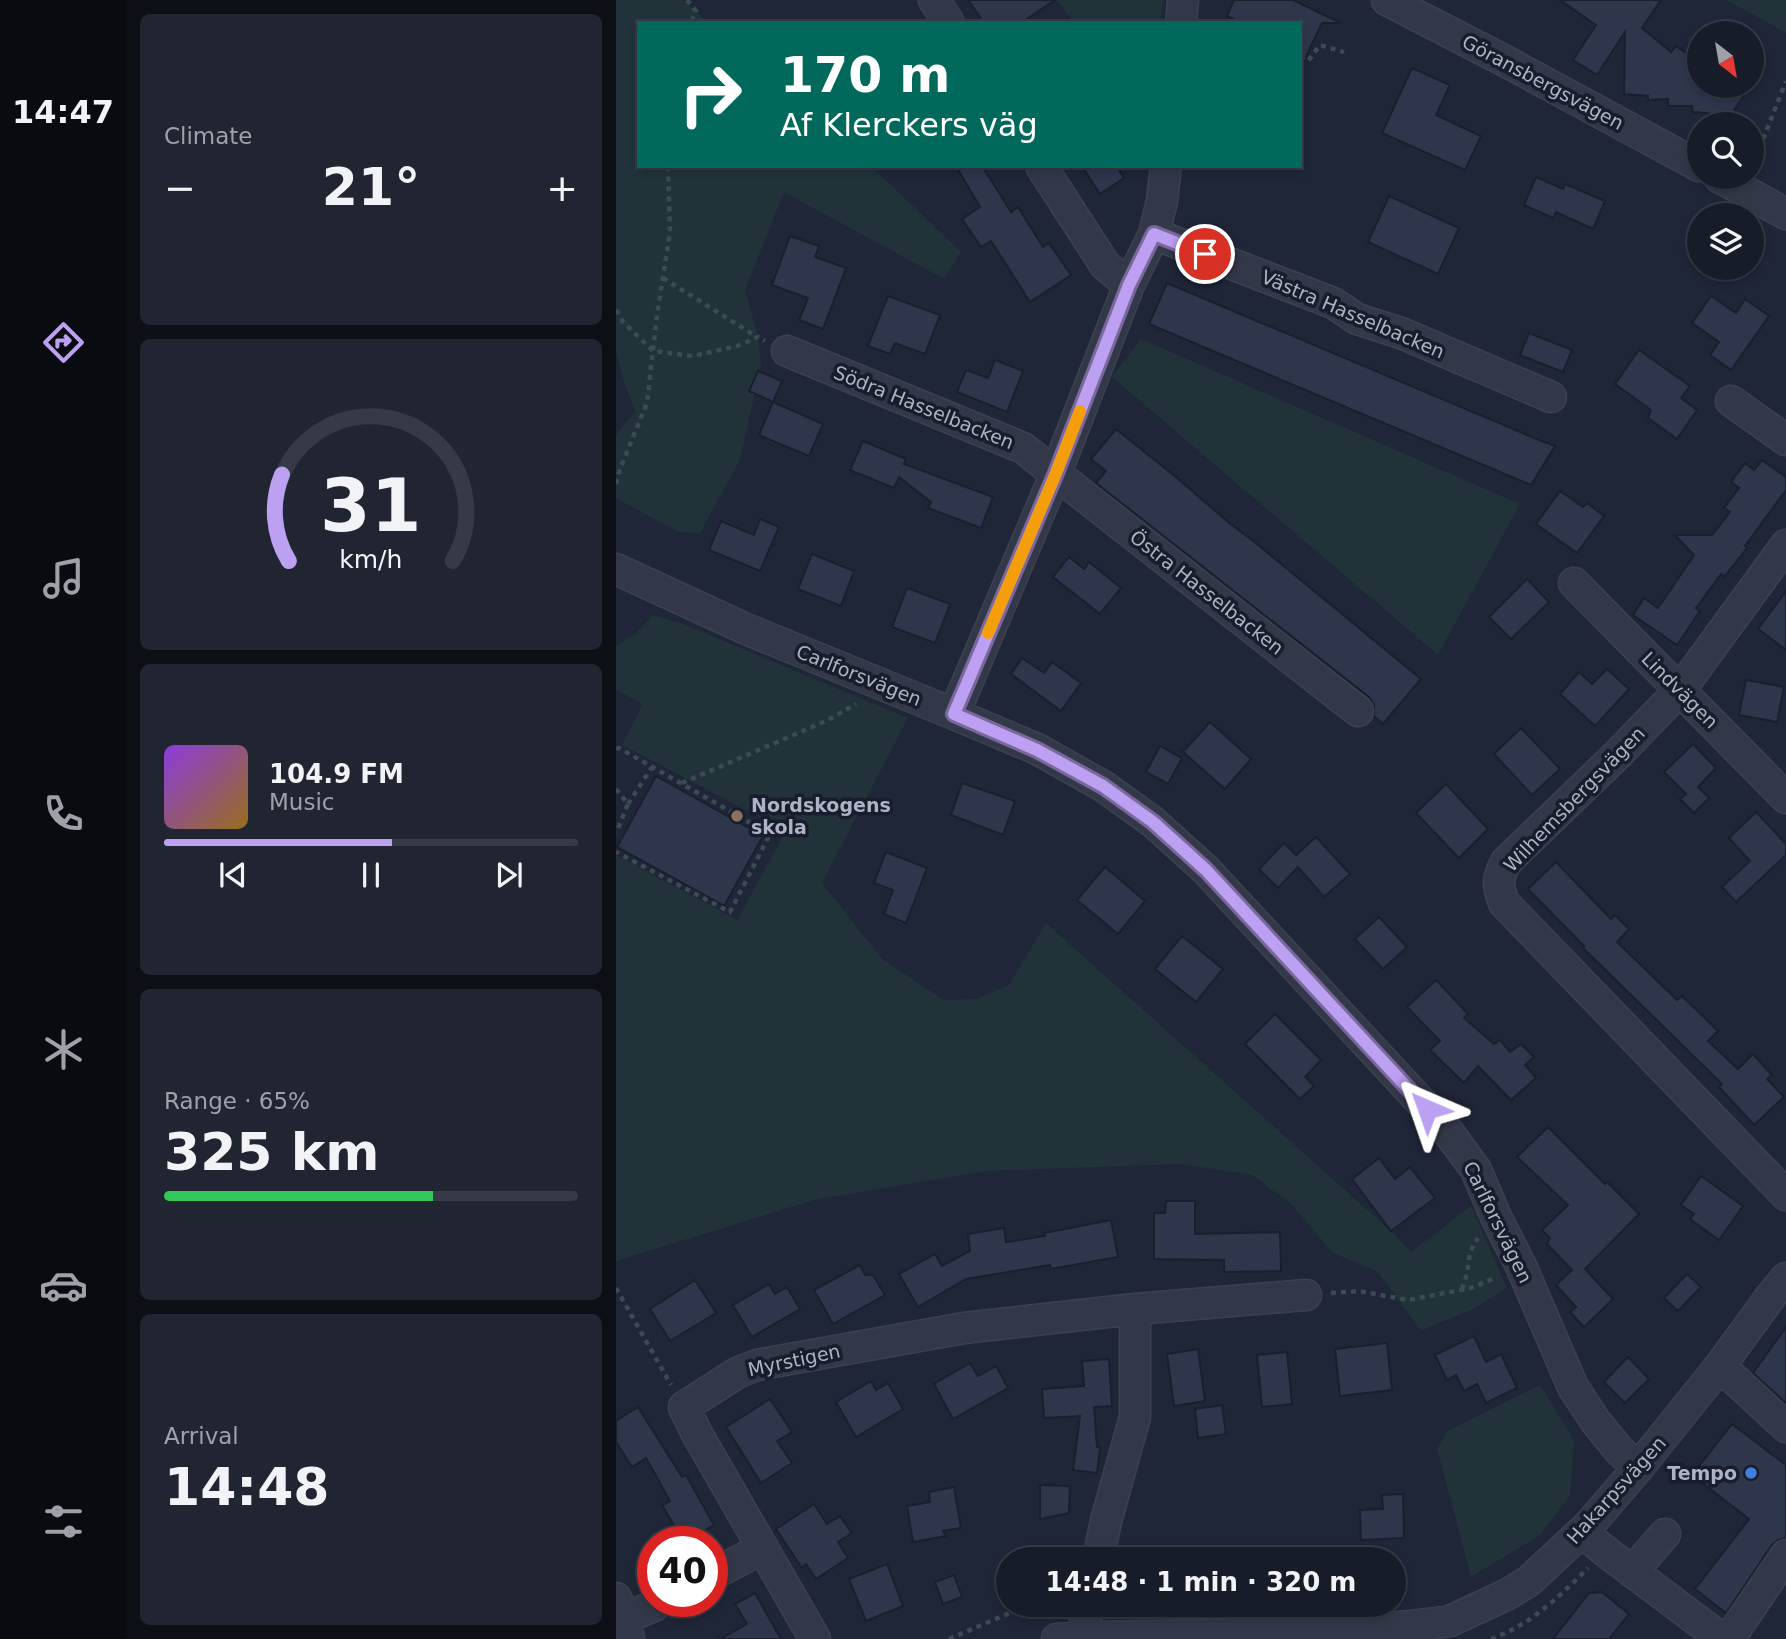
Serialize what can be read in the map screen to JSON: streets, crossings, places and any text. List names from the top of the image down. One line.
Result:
{"streets":{"street":["Göransbergsvägen","Västra Hasselbacken","Södra Hasselbacken","Östra Hasselbacken","Carlforsvägen","Lindvägen","Wilhemsbergsvägen","Myrstigen","Hakarpsvägen"]},"crossings":[["Södra Hasselbacken","Östra Hasselbacken"],["Carlforsvägen","Hakarpsvägen"],["Lindvägen","Wilhemsbergsvägen"]],"places":["Nordskogens skola","Tempo"],"north":"bottom right","page":{"tabs":"14:47","tile":["Climate",["Range · 65%","325 km"],["Arrival","14:48"]],"turn":["170 m","Af Klerckers väg"],"heat":["−","21°","+"],"song":["104.9 FM","Music"],"limit":"40","trip":"14:48 · 1 min · 320 m","gauge":["31","km/h"]}}
